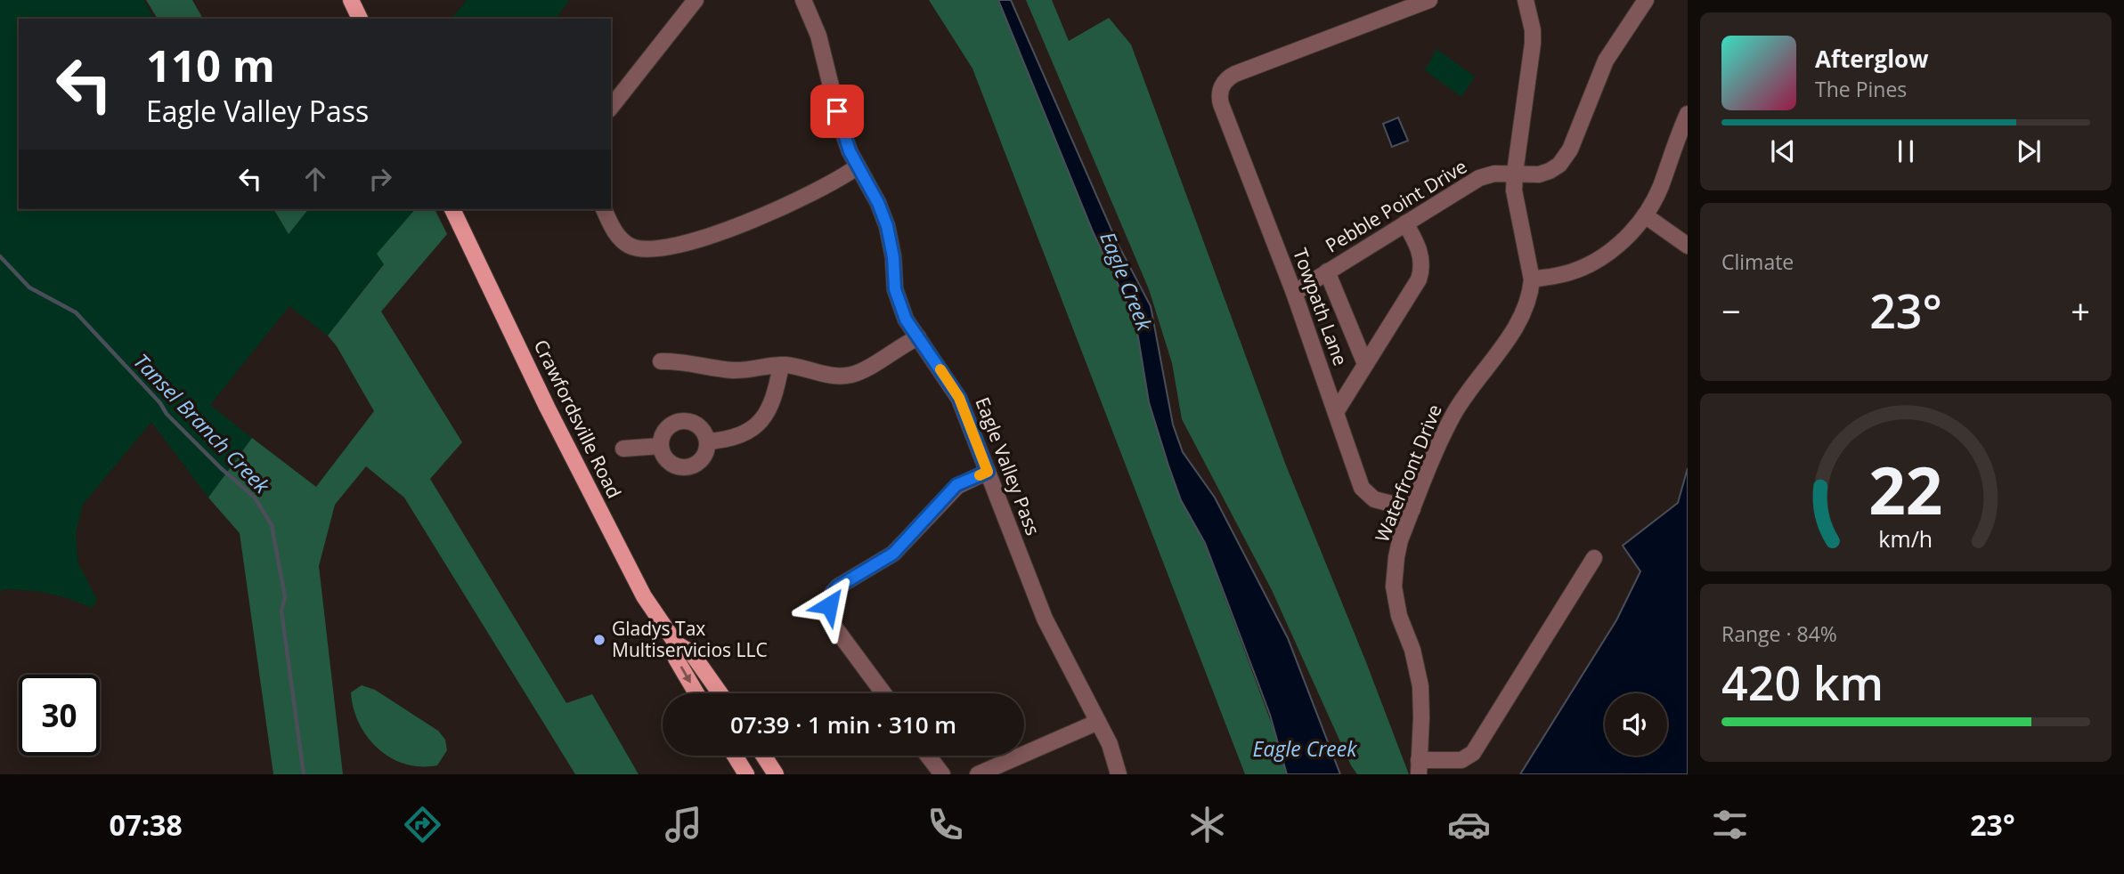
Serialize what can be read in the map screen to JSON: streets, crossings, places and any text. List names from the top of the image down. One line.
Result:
{"streets":{"main road":["Crawfordsville Road"],"street":["Pebble Point Drive","Towpath Lane","Eagle Valley Pass","Waterfront Drive"]},"crossings":[["Pebble Point Drive","Towpath Lane"],["Pebble Point Drive","Waterfront Drive"],["Towpath Lane","Waterfront Drive"]],"water":["Eagle Creek","Tansel Branch Creek"],"places":["Gladys Tax Multiservicios LLC"],"page":{"turn":["110 m","Eagle Valley Pass"],"song":["Afterglow","The Pines"],"tile":["Climate",["Range · 84%","420 km"]],"heat":["−","23°","+"],"limit":"30","trip":"07:39 · 1 min · 310 m","tabs":["07:38","23°"],"gauge":["22","km/h"]}}
